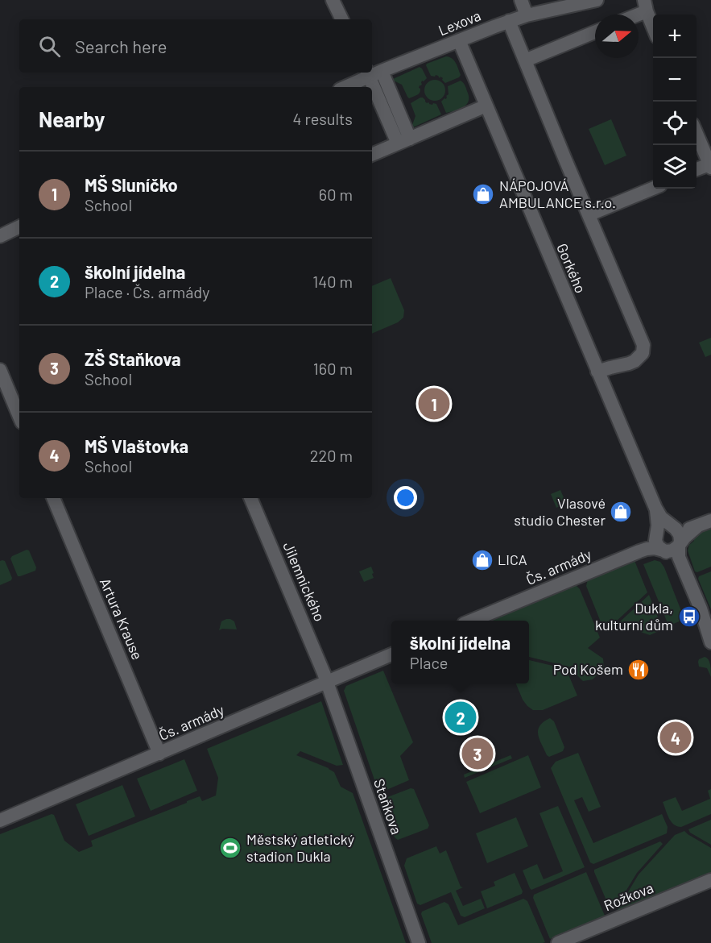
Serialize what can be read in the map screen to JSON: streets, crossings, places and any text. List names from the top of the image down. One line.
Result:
{"streets":{"street":["Lexova","Gorkého","Čs. armády","Jilemnického","Artura Krause","Staňkova","Rožkova"]},"crossings":[["Lexova","Gorkého"],["Gorkého","Čs. armády"],["Čs. armády","Jilemnického"],["Čs. armády","Artura Krause"],["Čs. armády","Staňkova"],["Jilemnického","Staňkova"]],"places":{"shop":["NÁPOJOVÁ AMBULANCE s.r.o.","Vlasové studio Chester","LICA"],"bus stop":["Dukla, kulturní dům"],"restaurant":["Pod Košem"],"sports":["Městský atletický stadion Dukla"]},"north":"right","page":{"map_buttons":["+","−"],"search":"Search here","heading":["Nearby","4 results"],"list":[{"mark":"1","name":"MŠ Sluníčko","note":"School","value":"60 m"},{"mark":"2","name":"školní jídelna","note":"Place · Čs. armády","value":"140 m"},{"mark":"3","name":"ZŠ Staňkova","note":"School","value":"160 m"},{"mark":"4","name":"MŠ Vlaštovka","note":"School","value":"220 m"}],"pins":["1","2","4","3"],"popup":["školní jídelna","Place"]}}
